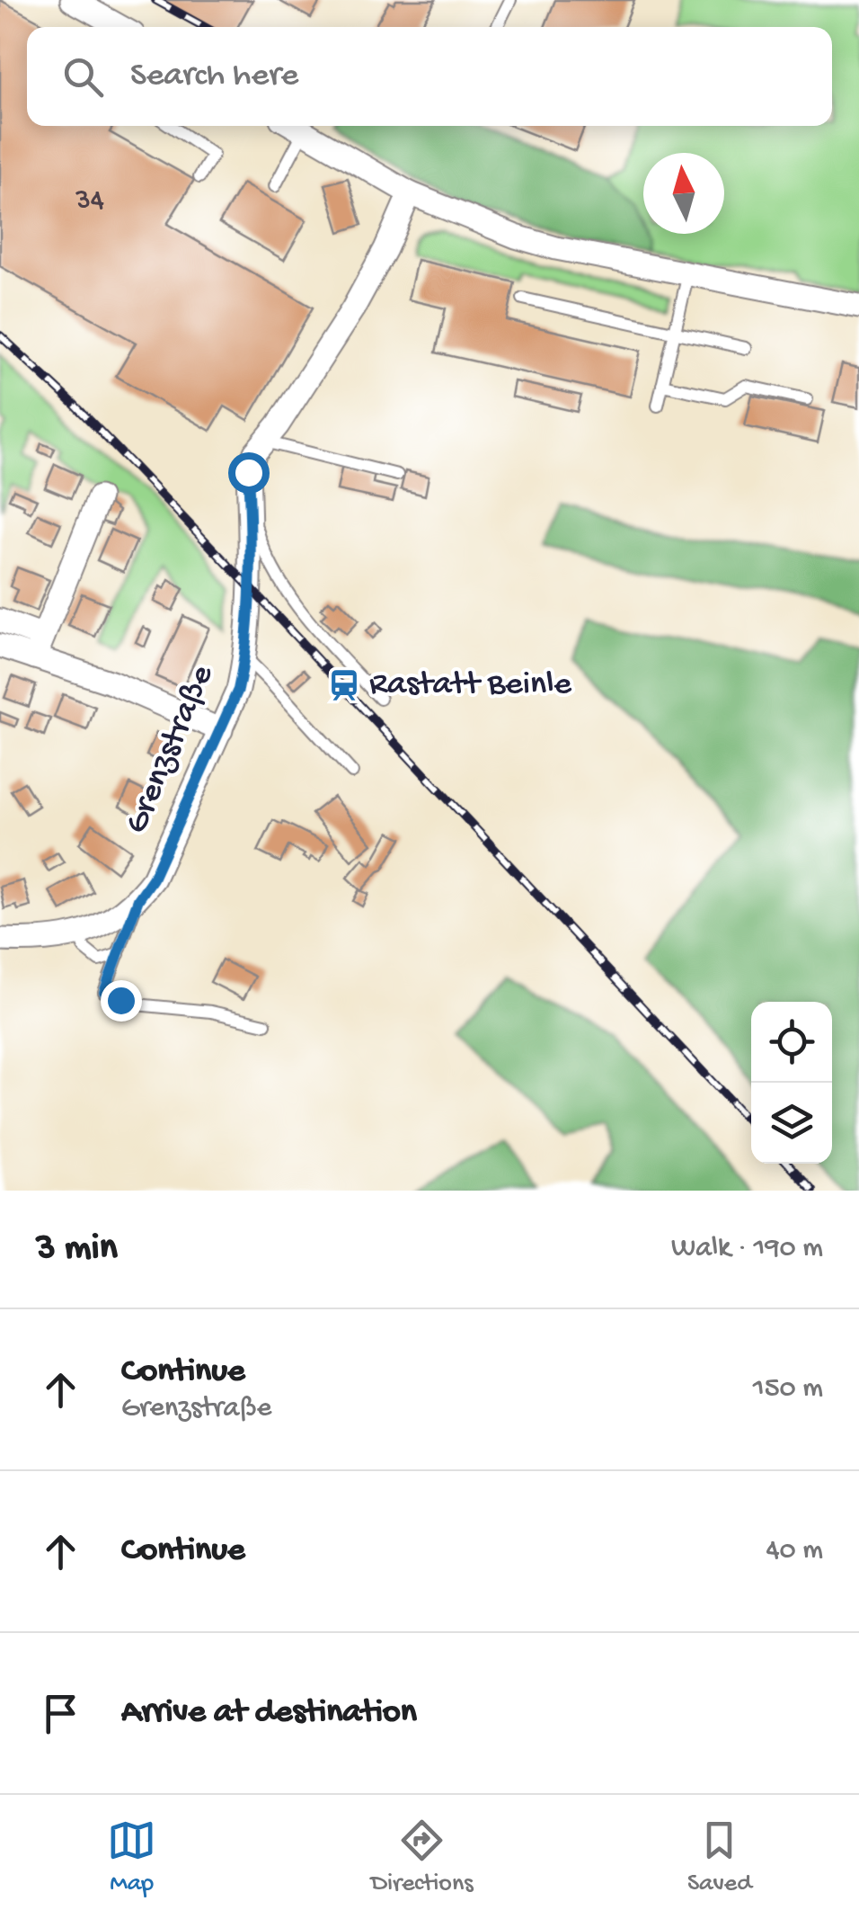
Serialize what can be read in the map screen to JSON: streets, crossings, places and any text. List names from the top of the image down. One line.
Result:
{"streets":{"street":["Grenzstraße"]},"places":{"station":["Rastatt Beinle"]},"house_numbers":["34"],"north":"top","page":{"search":"Search here","heading":["3 min","Walk · 190 m"],"list":[["Continue","Grenzstraße","150 m"],["Continue","40 m"],"Arrive at destination"],"nav":["Map","Directions","Saved"]}}
